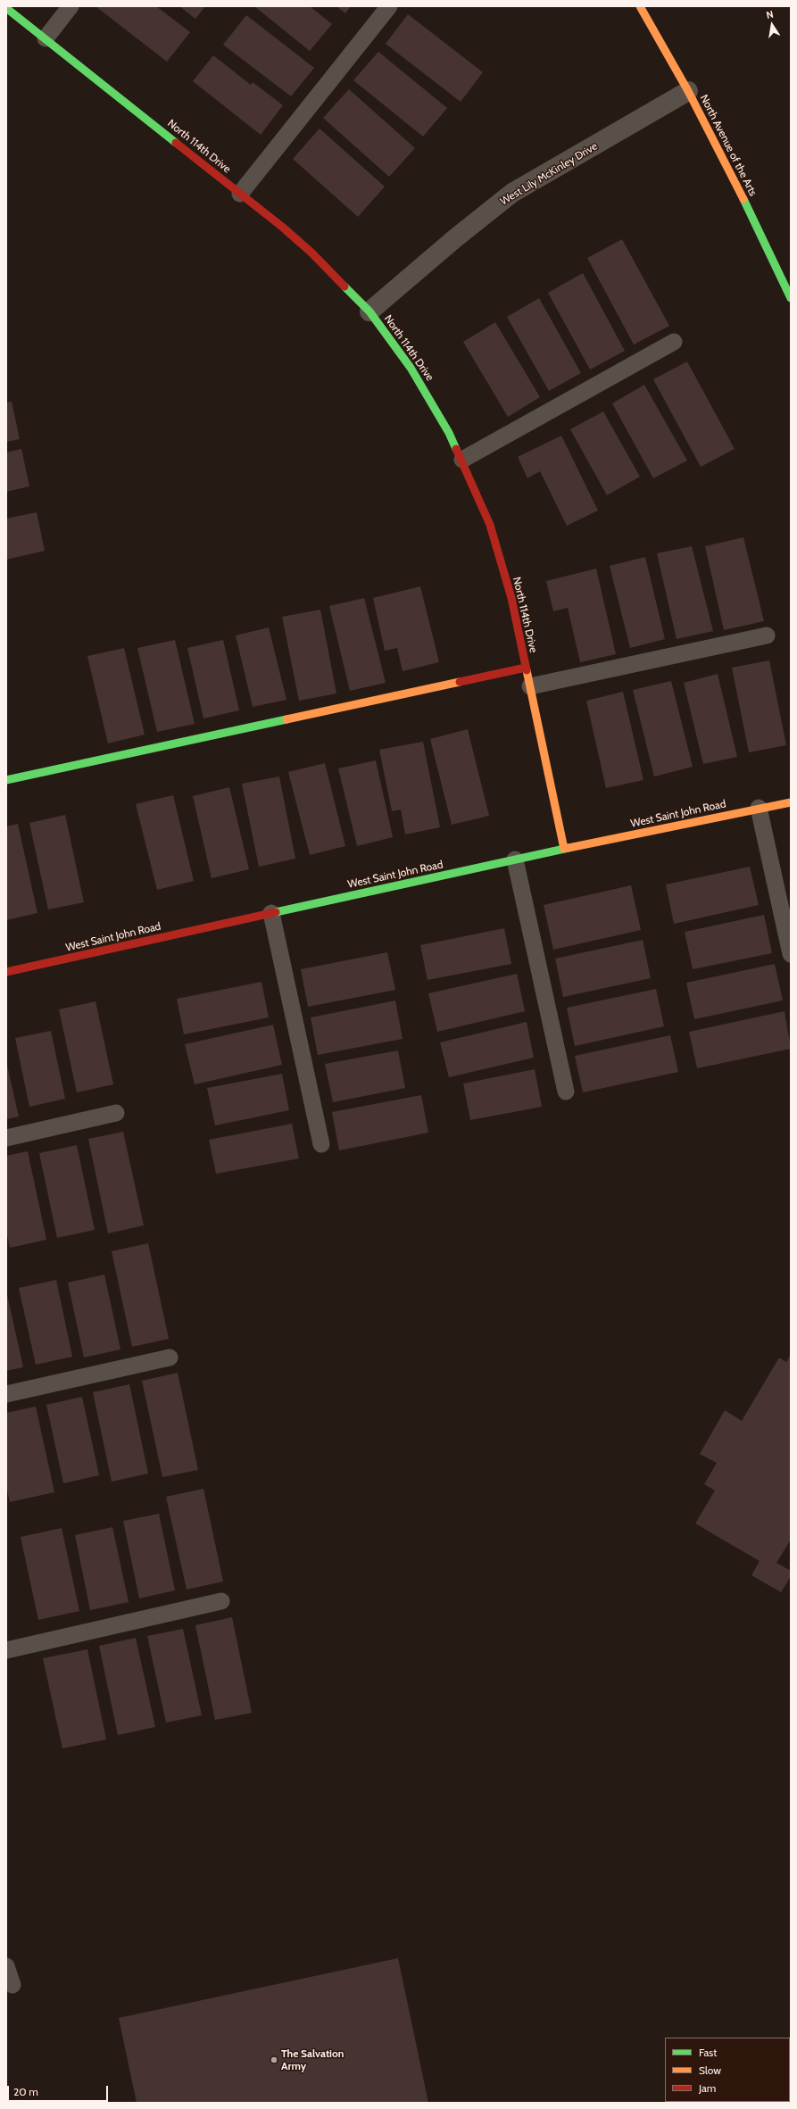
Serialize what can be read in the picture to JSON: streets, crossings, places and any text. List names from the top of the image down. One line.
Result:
{"streets":{"street":["North Avenue of the Arts","North 114th Drive","West Lily McKinley Drive","West Saint John Road"]},"crossings":[["North Avenue of the Arts","West Lily McKinley Drive"],["North 114th Drive","West Lily McKinley Drive"],["North 114th Drive","West Saint John Road"]],"places":["The Salvation Army"],"legend":["Fast","Slow","Jam"],"scale_bar":"20 m","north":"top"}
